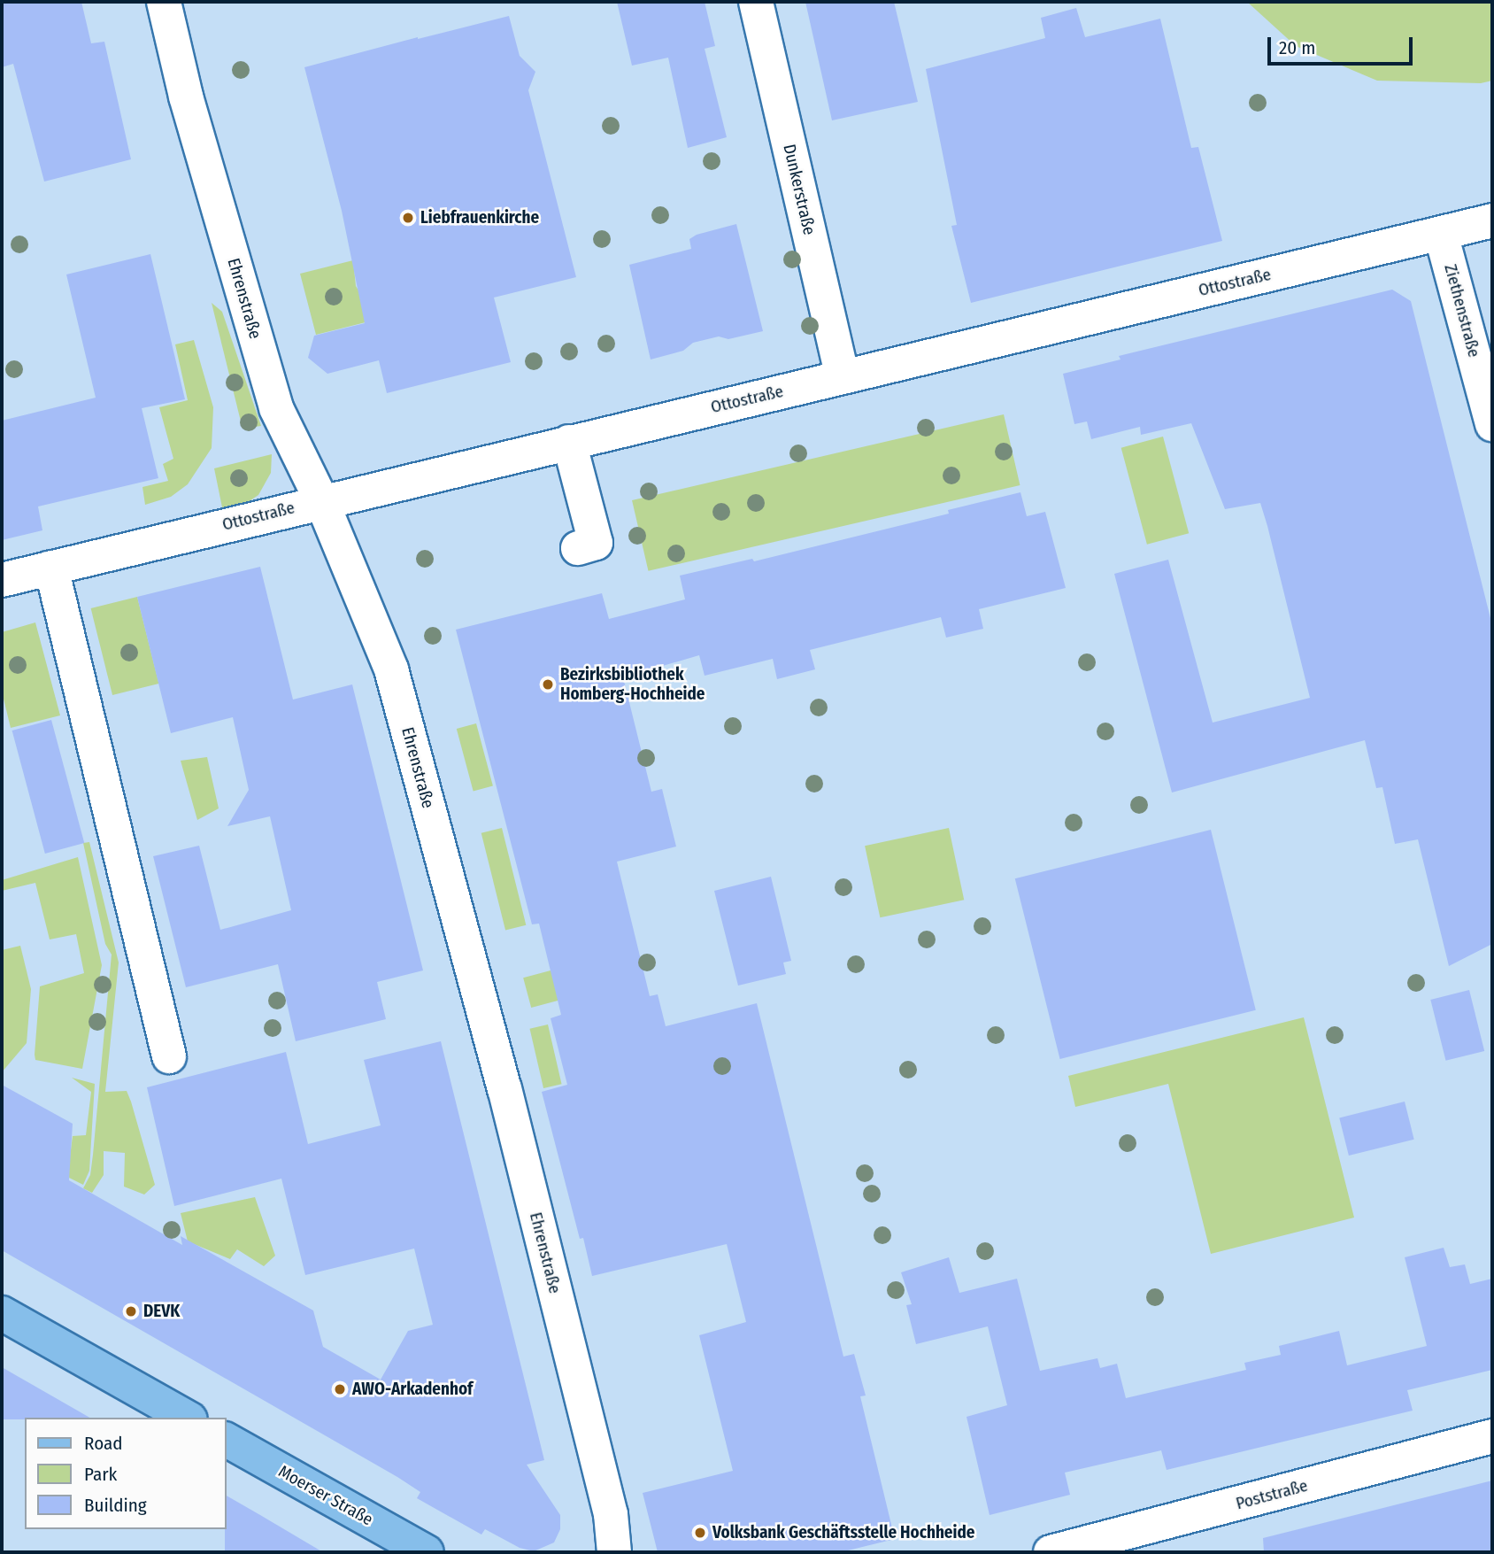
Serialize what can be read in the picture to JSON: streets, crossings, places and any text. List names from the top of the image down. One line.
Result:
{"streets":{"main road":["Moerser Straße"],"street":["Dunkerstraße","Ottostraße","Ehrenstraße","Ziethenstraße","Poststraße"]},"crossings":[["Dunkerstraße","Ottostraße"],["Ottostraße","Ehrenstraße"],["Ottostraße","Ziethenstraße"]],"places":["Liebfrauenkirche","Bezirksbibliothek Homberg-Hochheide","DEVK","AWO-Arkadenhof","Volksbank Geschäftsstelle Hochheide"],"legend":["Road","Park","Building"],"scale_bar":"20 m"}
